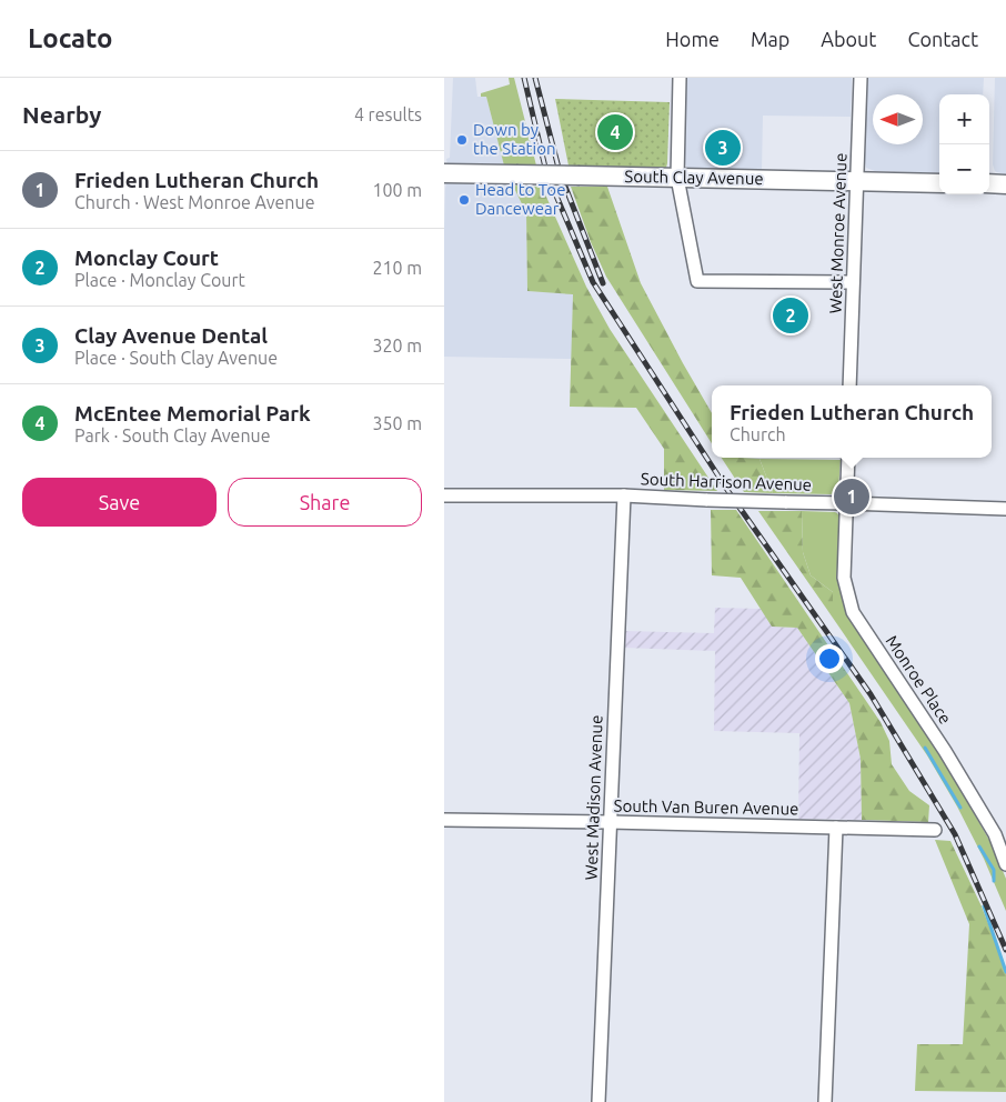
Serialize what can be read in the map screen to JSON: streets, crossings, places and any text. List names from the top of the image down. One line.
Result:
{"streets":{"street":["South Clay Avenue","West Monroe Avenue","South Harrison Avenue","Monroe Place","West Madison Avenue","South Van Buren Avenue"]},"crossings":[["South Clay Avenue","West Monroe Avenue"],["South Harrison Avenue","Monroe Place"],["South Harrison Avenue","West Madison Avenue"],["West Madison Avenue","South Van Buren Avenue"]],"places":["Down by the Station","Head to Toe Dancewear"],"north":"left","page":{"header":"Locato","nav":["Home","Map","About","Contact"],"heading":["Nearby","4 results"],"map_buttons":["+","−"],"pins":["4","3","2","1"],"list":[{"mark":"1","name":"Frieden Lutheran Church","note":"Church · West Monroe Avenue","value":"100 m"},{"mark":"2","name":"Monclay Court","note":"Place · Monclay Court","value":"210 m"},{"mark":"3","name":"Clay Avenue Dental","note":"Place · South Clay Avenue","value":"320 m"},{"mark":"4","name":"McEntee Memorial Park","note":"Park · South Clay Avenue","value":"350 m"}],"popup":["Frieden Lutheran Church","Church"],"buttons":["Save","Share"]}}
